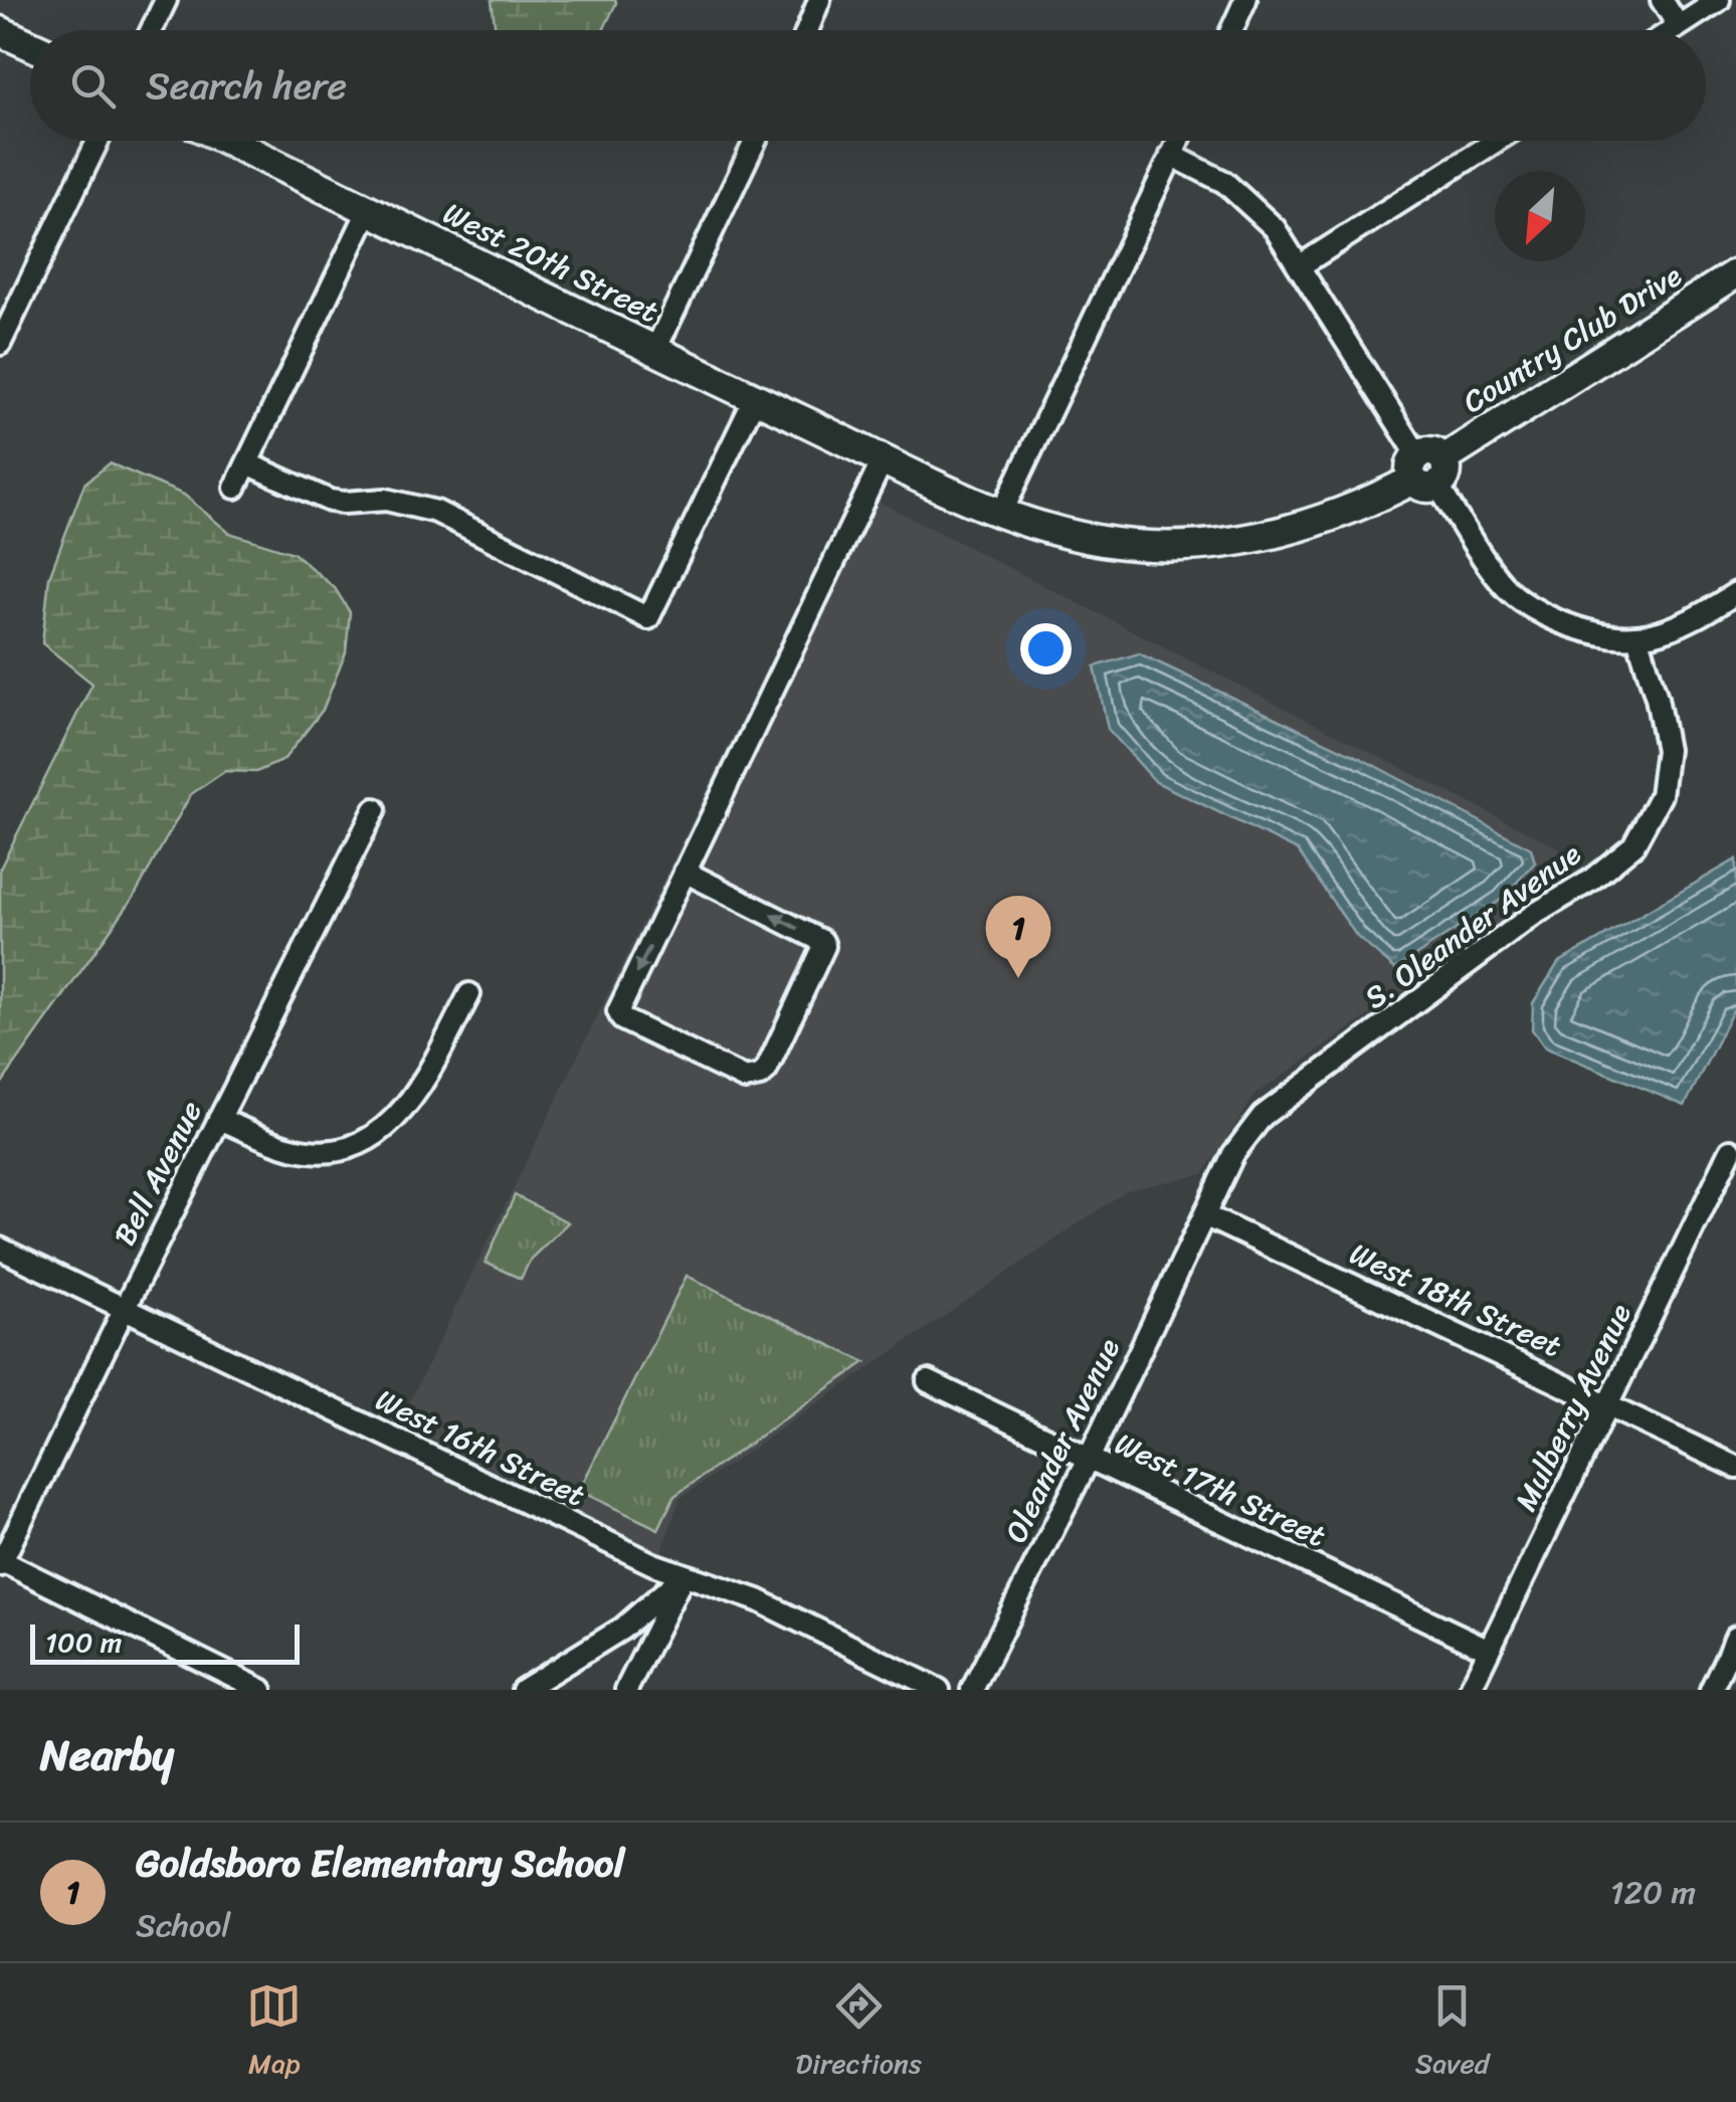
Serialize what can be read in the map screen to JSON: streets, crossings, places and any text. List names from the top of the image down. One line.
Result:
{"streets":{"street":["West 20th Street","Country Club Drive","S. Oleander Avenue","Bell Avenue","West 18th Street","Mulberry Avenue","Oleander Avenue","West 16th Street","West 17th Street"]},"crossings":[["West 20th Street","Country Club Drive"],["S. Oleander Avenue","West 18th Street"],["S. Oleander Avenue","Oleander Avenue"],["Bell Avenue","West 16th Street"],["West 18th Street","Mulberry Avenue"],["West 18th Street","Oleander Avenue"],["Mulberry Avenue","West 17th Street"],["Oleander Avenue","West 17th Street"]],"scale_bar":"100 m","north":"bottom left","page":{"search":"Search here","pins":"1","scale":"100 m","heading":"Nearby","list":[{"mark":"1","name":"Goldsboro Elementary School","note":"School","value":"120 m"}],"nav":["Map","Directions","Saved"]}}
